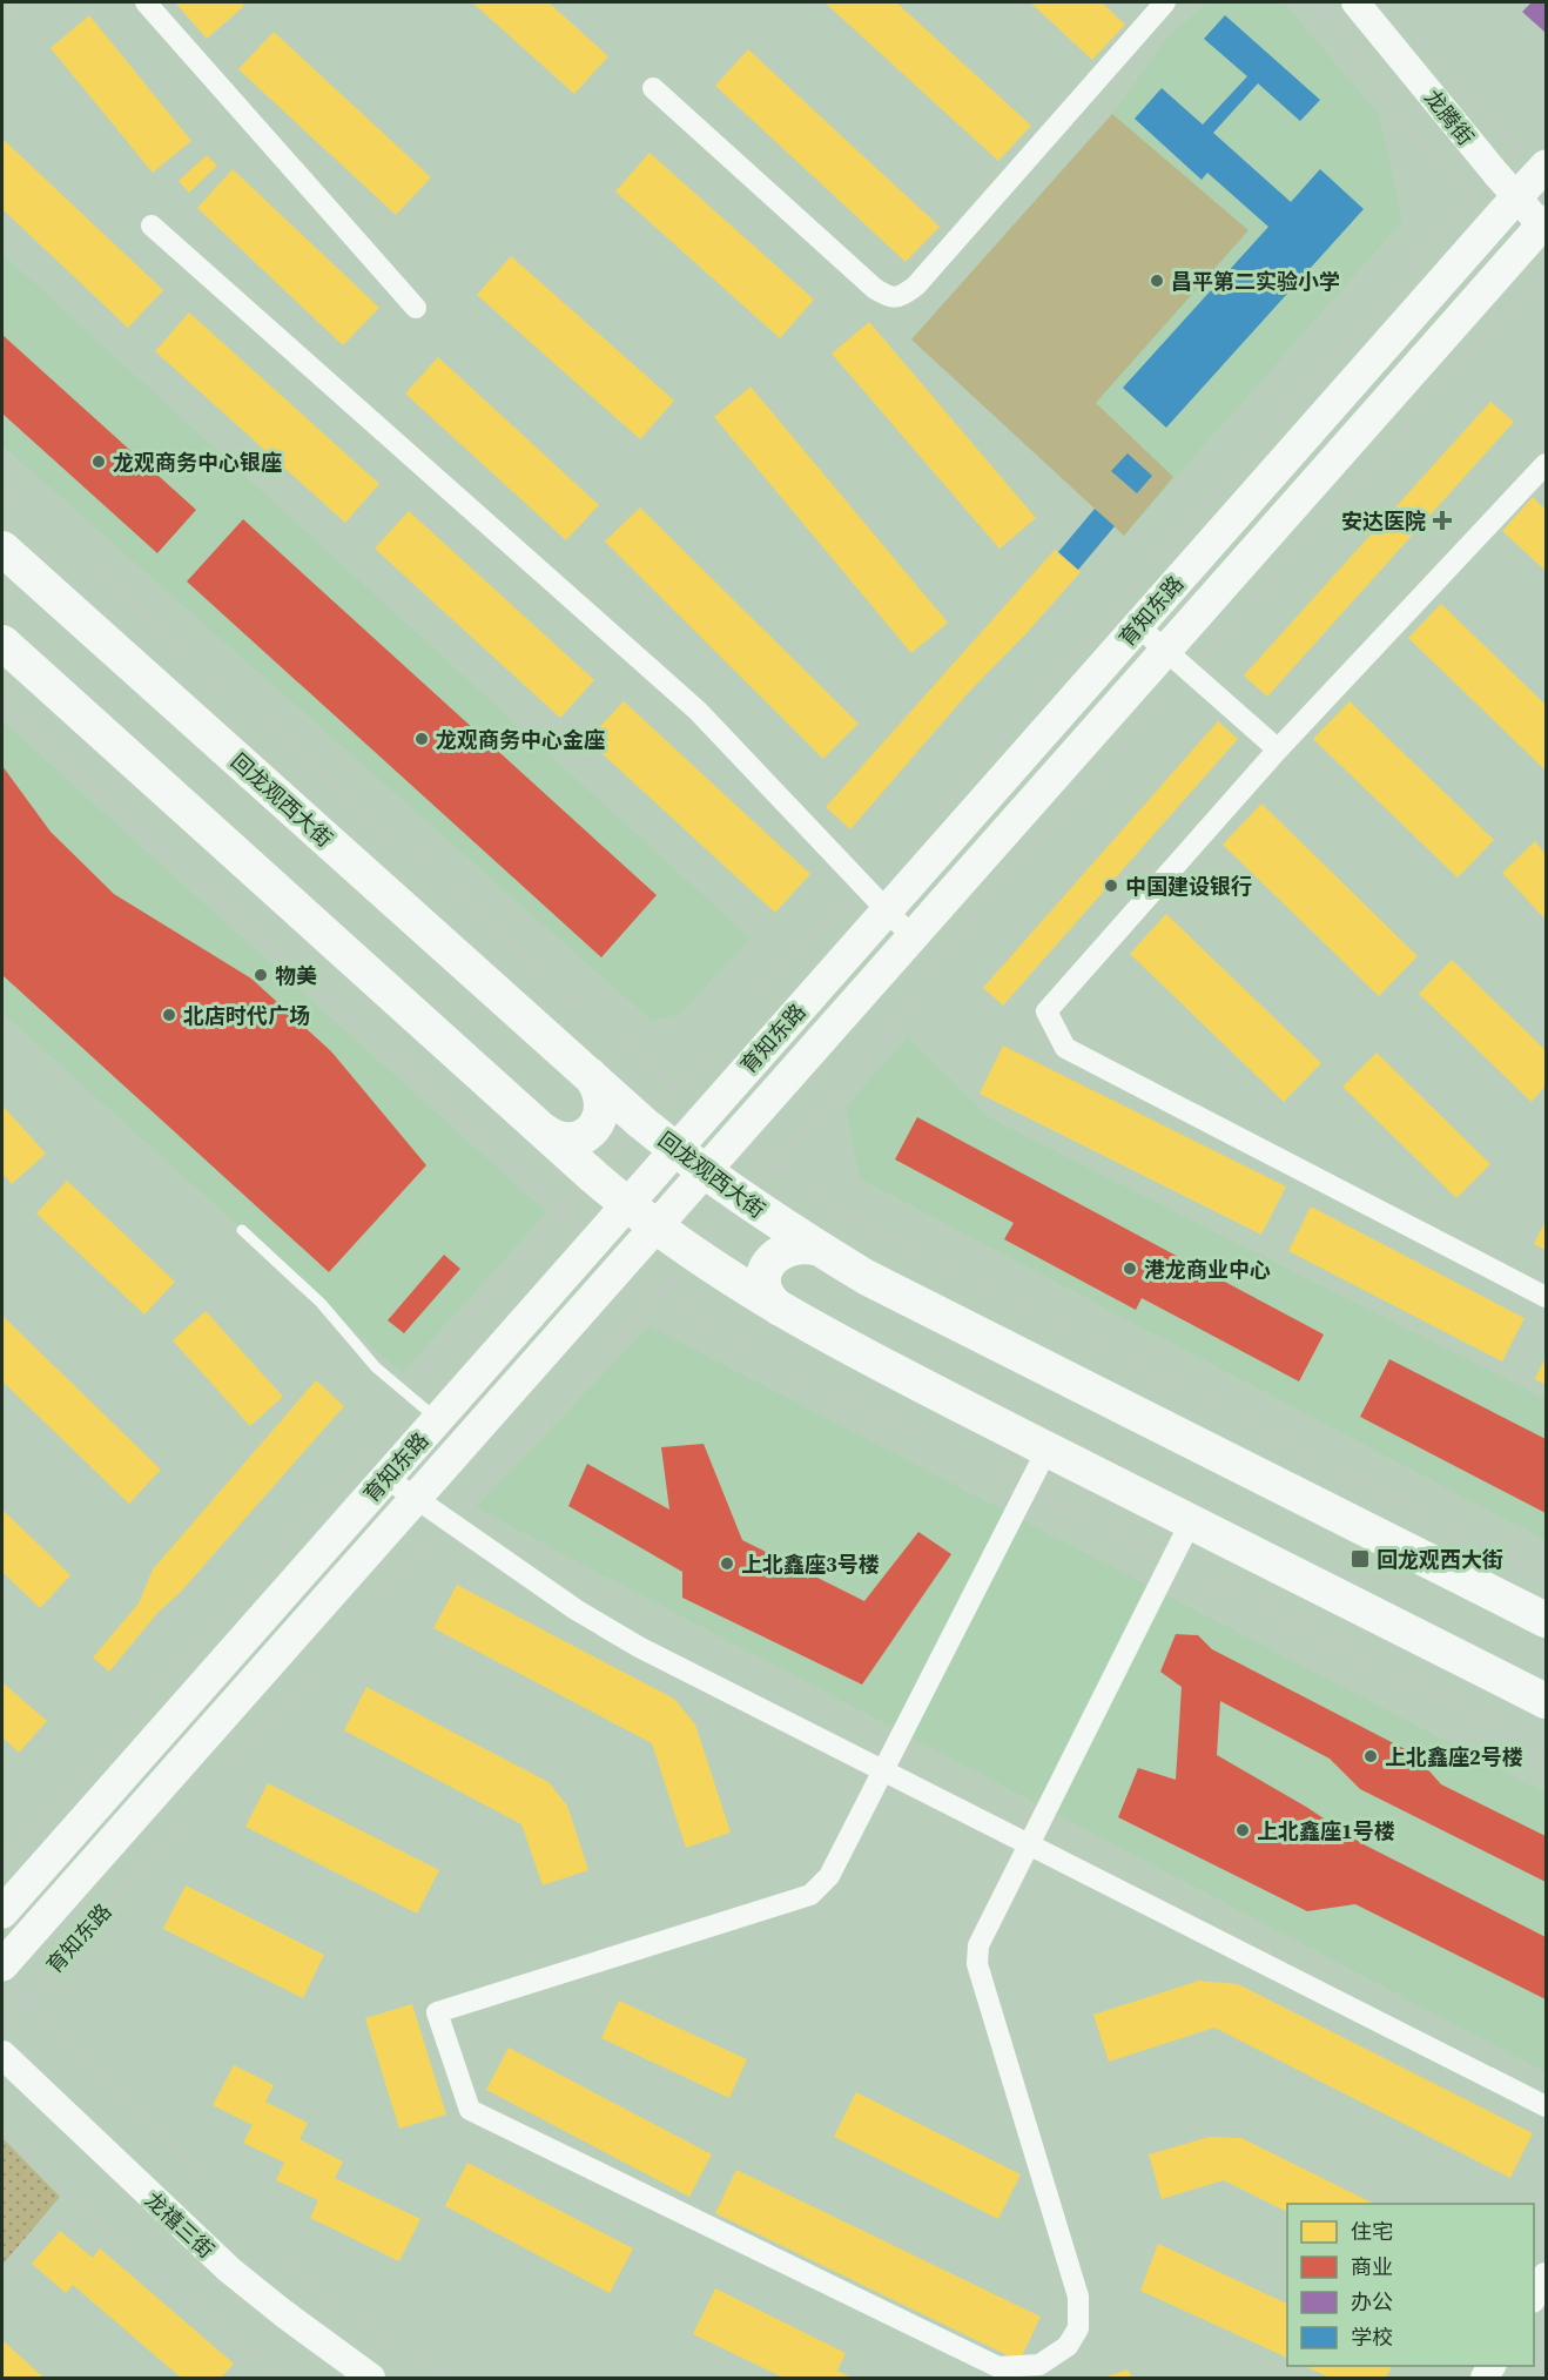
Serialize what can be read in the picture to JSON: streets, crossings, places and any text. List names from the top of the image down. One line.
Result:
{"streets":{"main road":["育知东路","回龙观西大街"],"street":["龙腾街","龙禧三街"]},"crossings":[["龙腾街","育知东路"],["育知东路","回龙观西大街"]],"places":{"other":["昌平第二实验小学","龙观商务中心银座","龙观商务中心金座","中国建设银行","物美","北店时代广场","港龙商业中心","上北鑫座3号楼","上北鑫座2号楼","上北鑫座1号楼"],"health":["安达医院"],"transit":["回龙观西大街"]},"legend":["住宅","商业","办公","学校"]}
